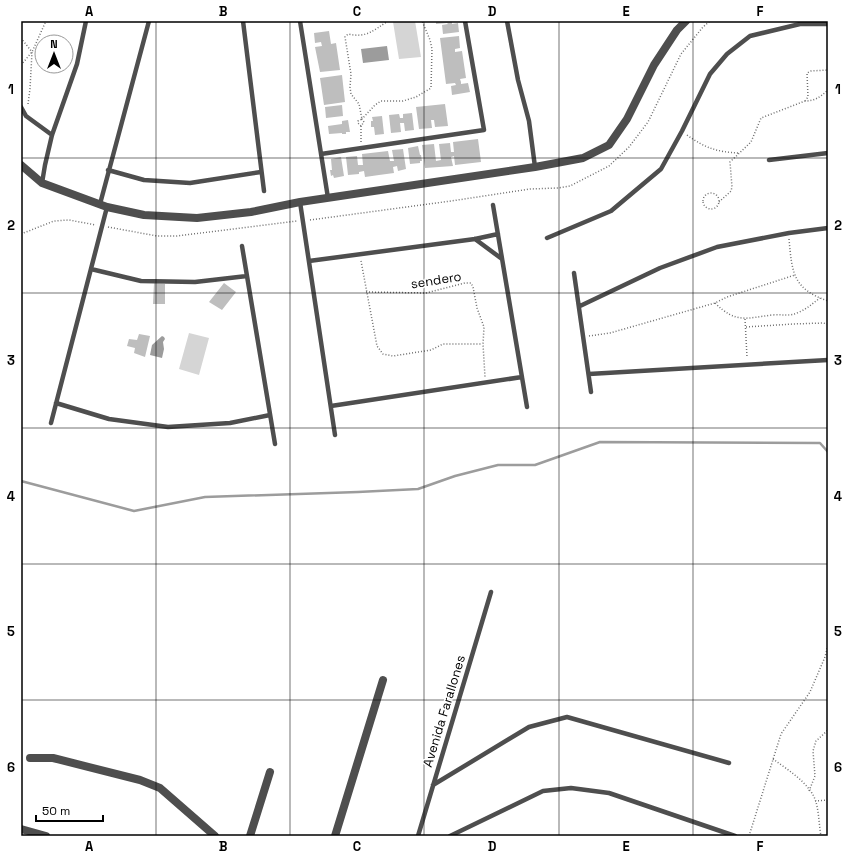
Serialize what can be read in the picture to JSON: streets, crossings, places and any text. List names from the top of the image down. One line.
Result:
{"streets":{"lane":["Avenida Farallones"],"path":["sendero"]},"scale_bar":"50 m","north":"top","grid":{"columns":["A","B","C","D","E","F"],"rows":["1","2","3","4","5","6"]}}
